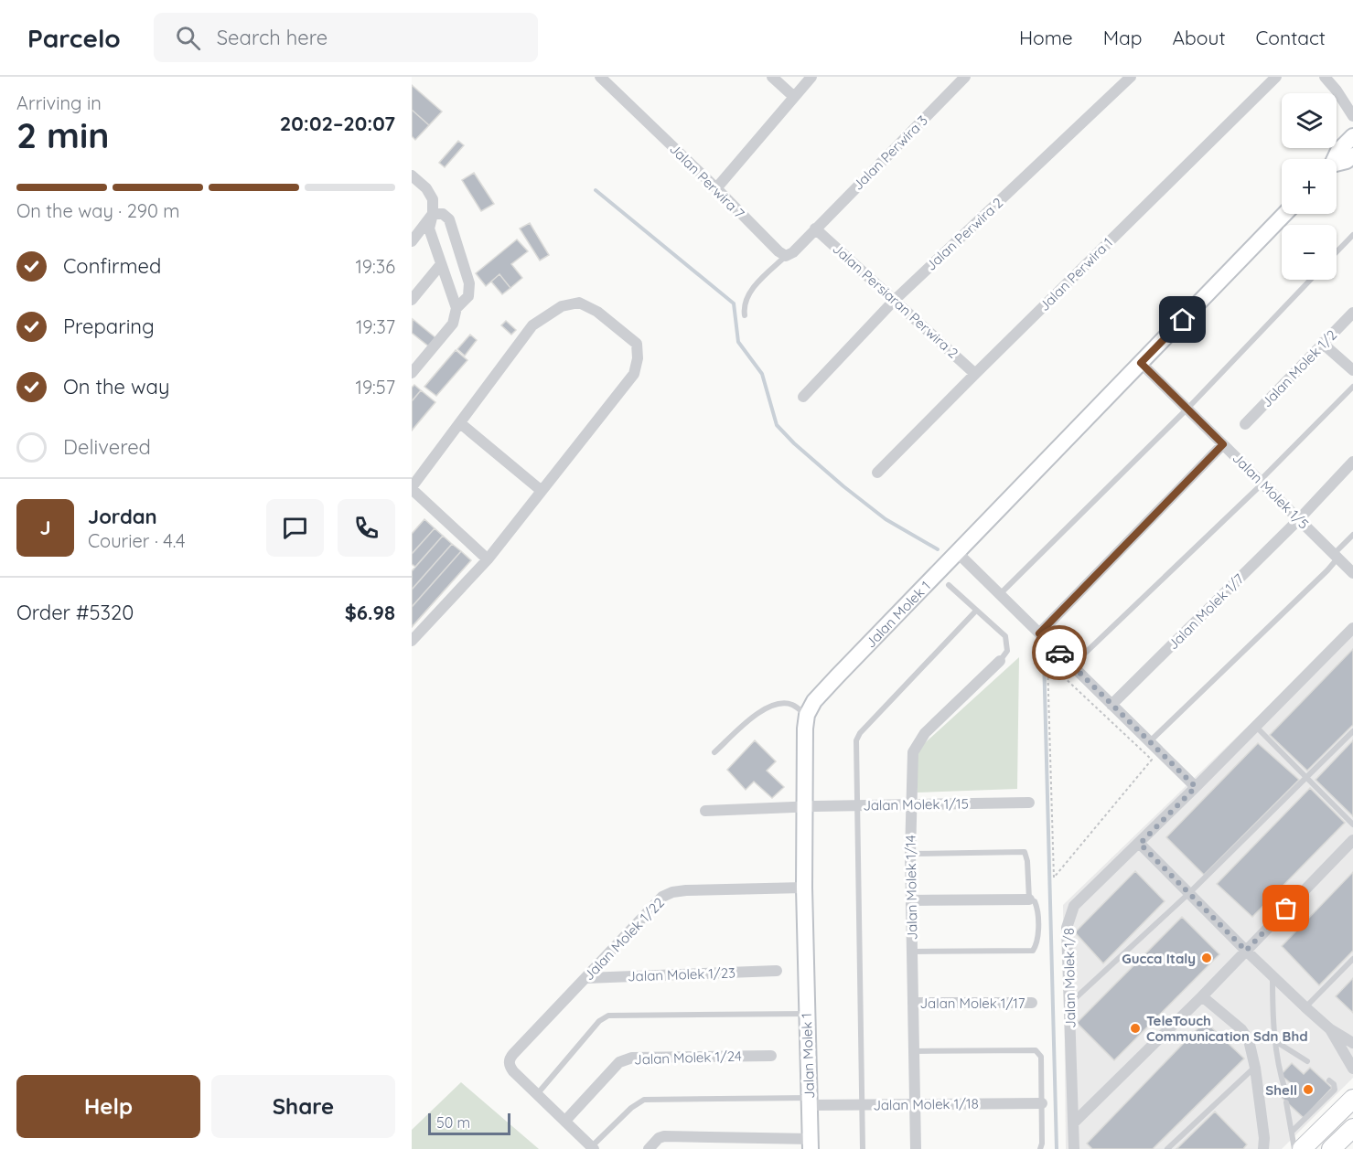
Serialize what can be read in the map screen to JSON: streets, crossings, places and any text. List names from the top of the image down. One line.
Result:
{"streets":{"street":["Jalan Perwira 3","Jalan Perwira 7","Jalan Perwira 2","Jalan Perwira 1","Jalan Persiaran Perwira 2","Jalan Molek 1/2","Jalan Molek 1/5","Jalan Molek 1/7","Jalan Molek 1","Jalan Molek 1/15","Jalan Molek 1/14","Jalan Molek 1/22","Jalan Molek 1/23","Jalan Molek 1/8","Jalan Molek 1/17","Jalan Molek 1/24","Jalan Molek 1/18"]},"crossings":[["Jalan Perwira 3","Jalan Persiaran Perwira 2"],["Jalan Perwira 2","Jalan Persiaran Perwira 2"],["Jalan Perwira 1","Jalan Persiaran Perwira 2"],["Jalan Molek 1/5","Jalan Molek 1/7"],["Jalan Molek 1/5","Jalan Molek 1"],["Jalan Molek 1","Jalan Molek 1/15"],["Jalan Molek 1","Jalan Molek 1/22"],["Jalan Molek 1","Jalan Molek 1/18"],["Jalan Molek 1/15","Jalan Molek 1/14"],["Jalan Molek 1/14","Jalan Molek 1/17"],["Jalan Molek 1/14","Jalan Molek 1/18"],["Jalan Molek 1/22","Jalan Molek 1/23"]],"places":["Gucca Italy","TeleTouch Communication Sdn Bhd","Shell"],"scale_bar":"50 m","page":{"header":"Parcelo","search":"Search here","nav":["Home","Map","About","Contact"],"heading":["2 min","Arriving in","20:02–20:07"],"panel":["Jordan","Courier · 4.4","Order #5320","$6.98"],"map_buttons":["+","−"],"bar":"On the way · 290 m","list":[["Confirmed","19:36"],["Preparing","19:37"],["On the way","19:57"],"Delivered"],"round":"J","buttons":["Help","Share"],"scale":"50 m"}}
